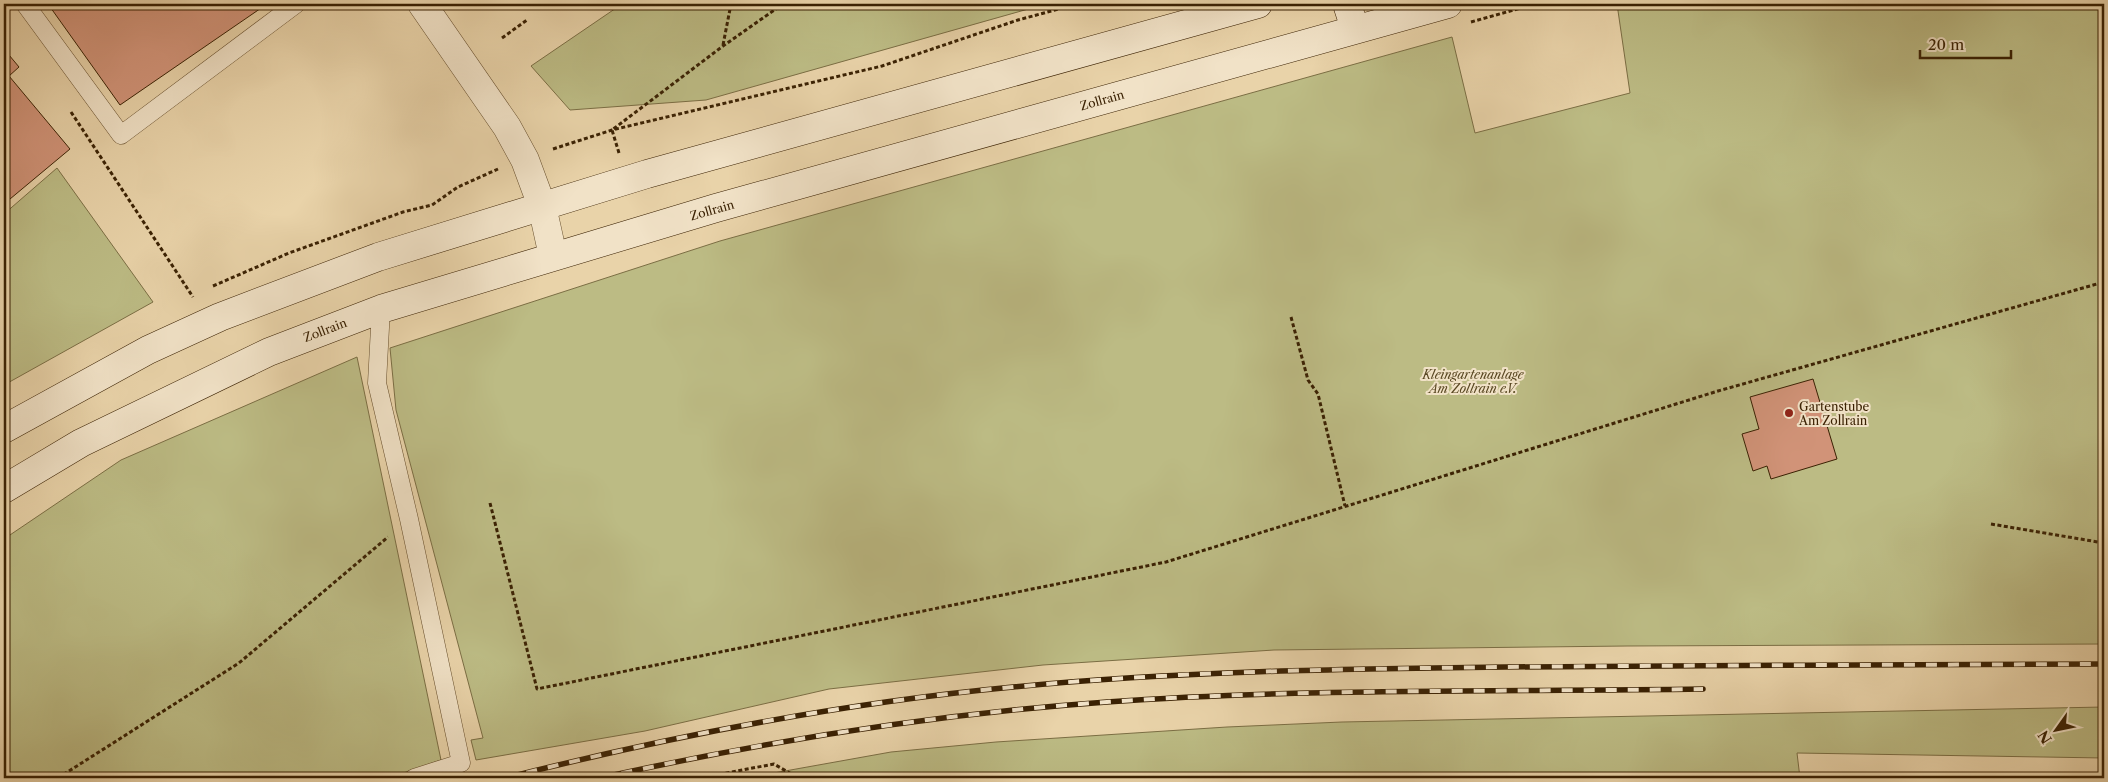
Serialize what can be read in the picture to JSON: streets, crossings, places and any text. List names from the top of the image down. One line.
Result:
{"streets":{"main road":["Zollrain"]},"parks":["Kleingartenanlage Am Zollrain e.V."],"places":["Gartenstube Am Zollrain"],"scale_bar":"20 m","north":"bottom left"}
